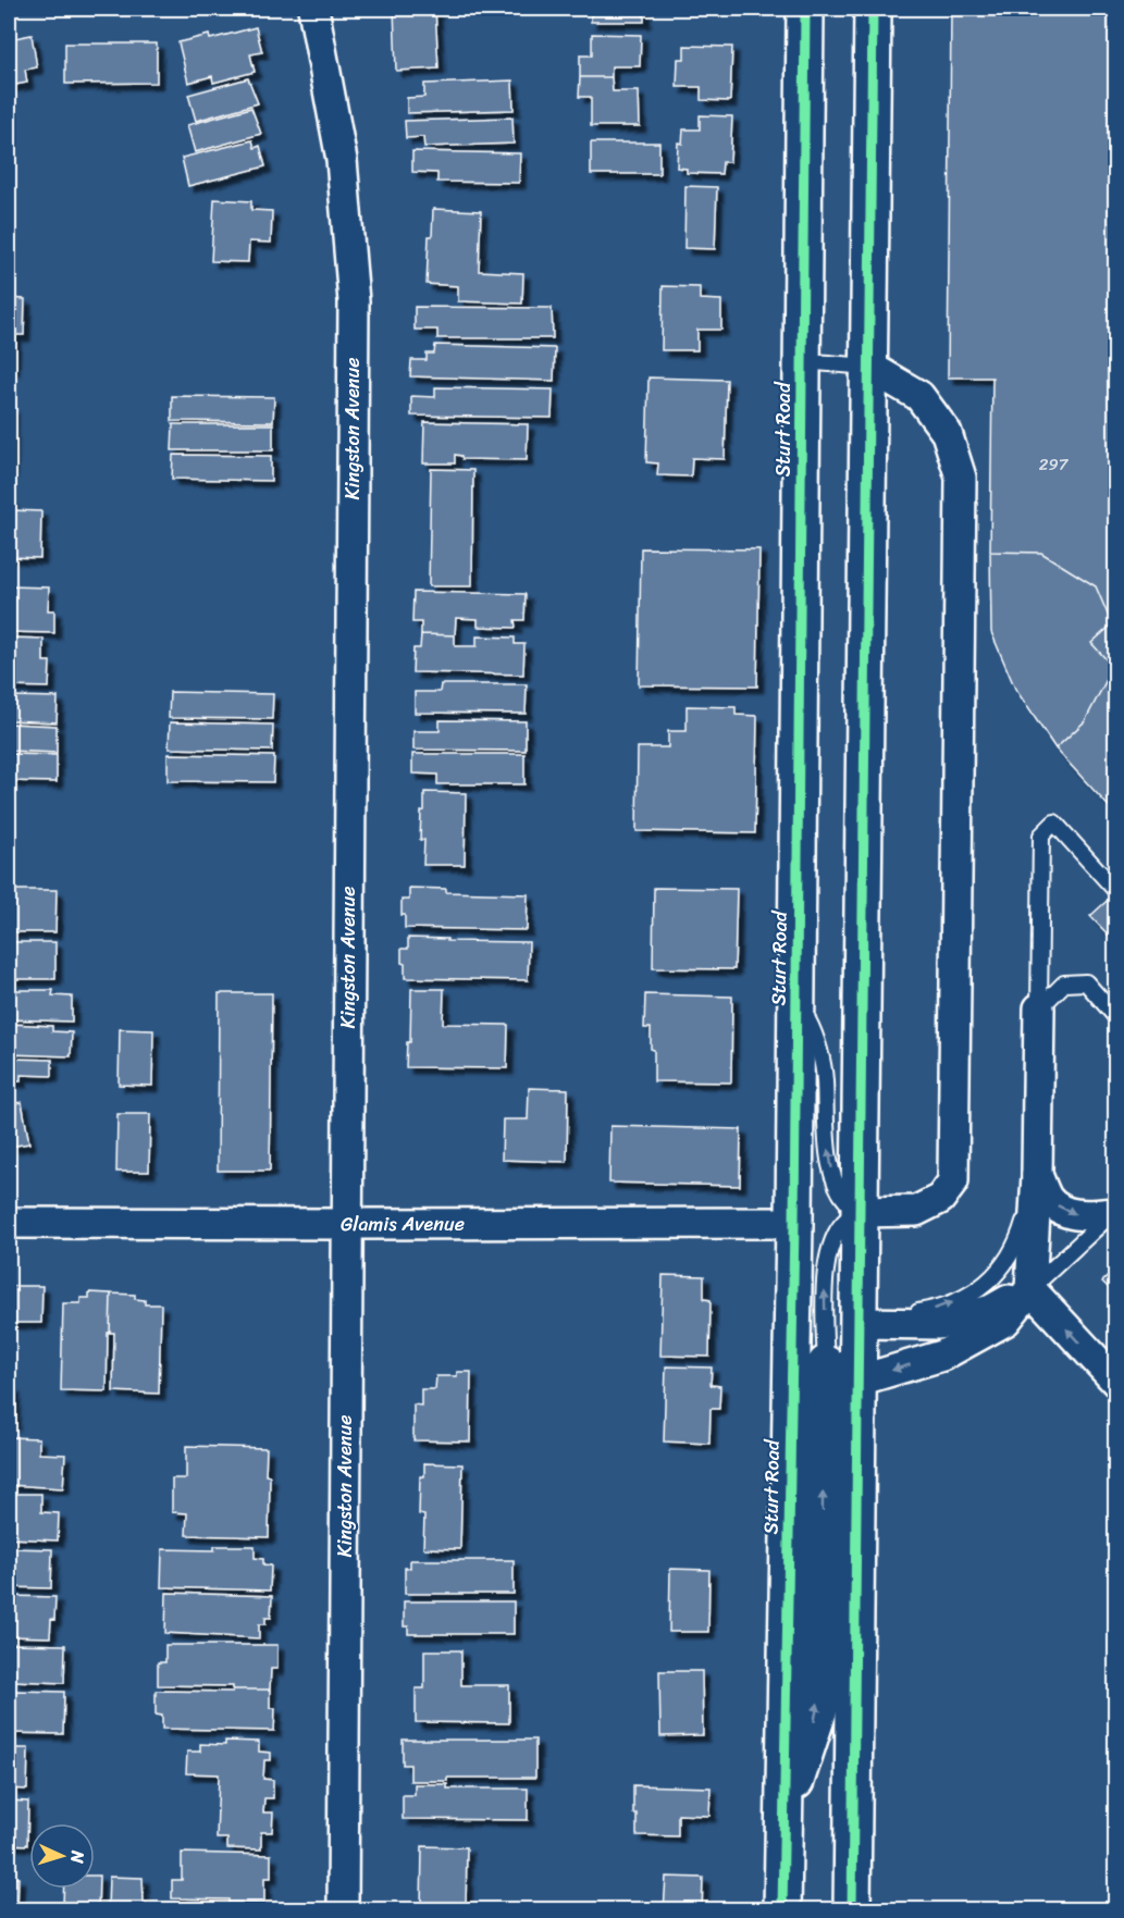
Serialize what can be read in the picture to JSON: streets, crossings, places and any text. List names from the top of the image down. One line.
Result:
{"streets":{"main road":["Sturt Road"],"street":["Kingston Avenue","Glamis Avenue"]},"crossings":[["Kingston Avenue","Glamis Avenue"],["Sturt Road","Glamis Avenue"]],"house_numbers":["297"],"north":"right"}
